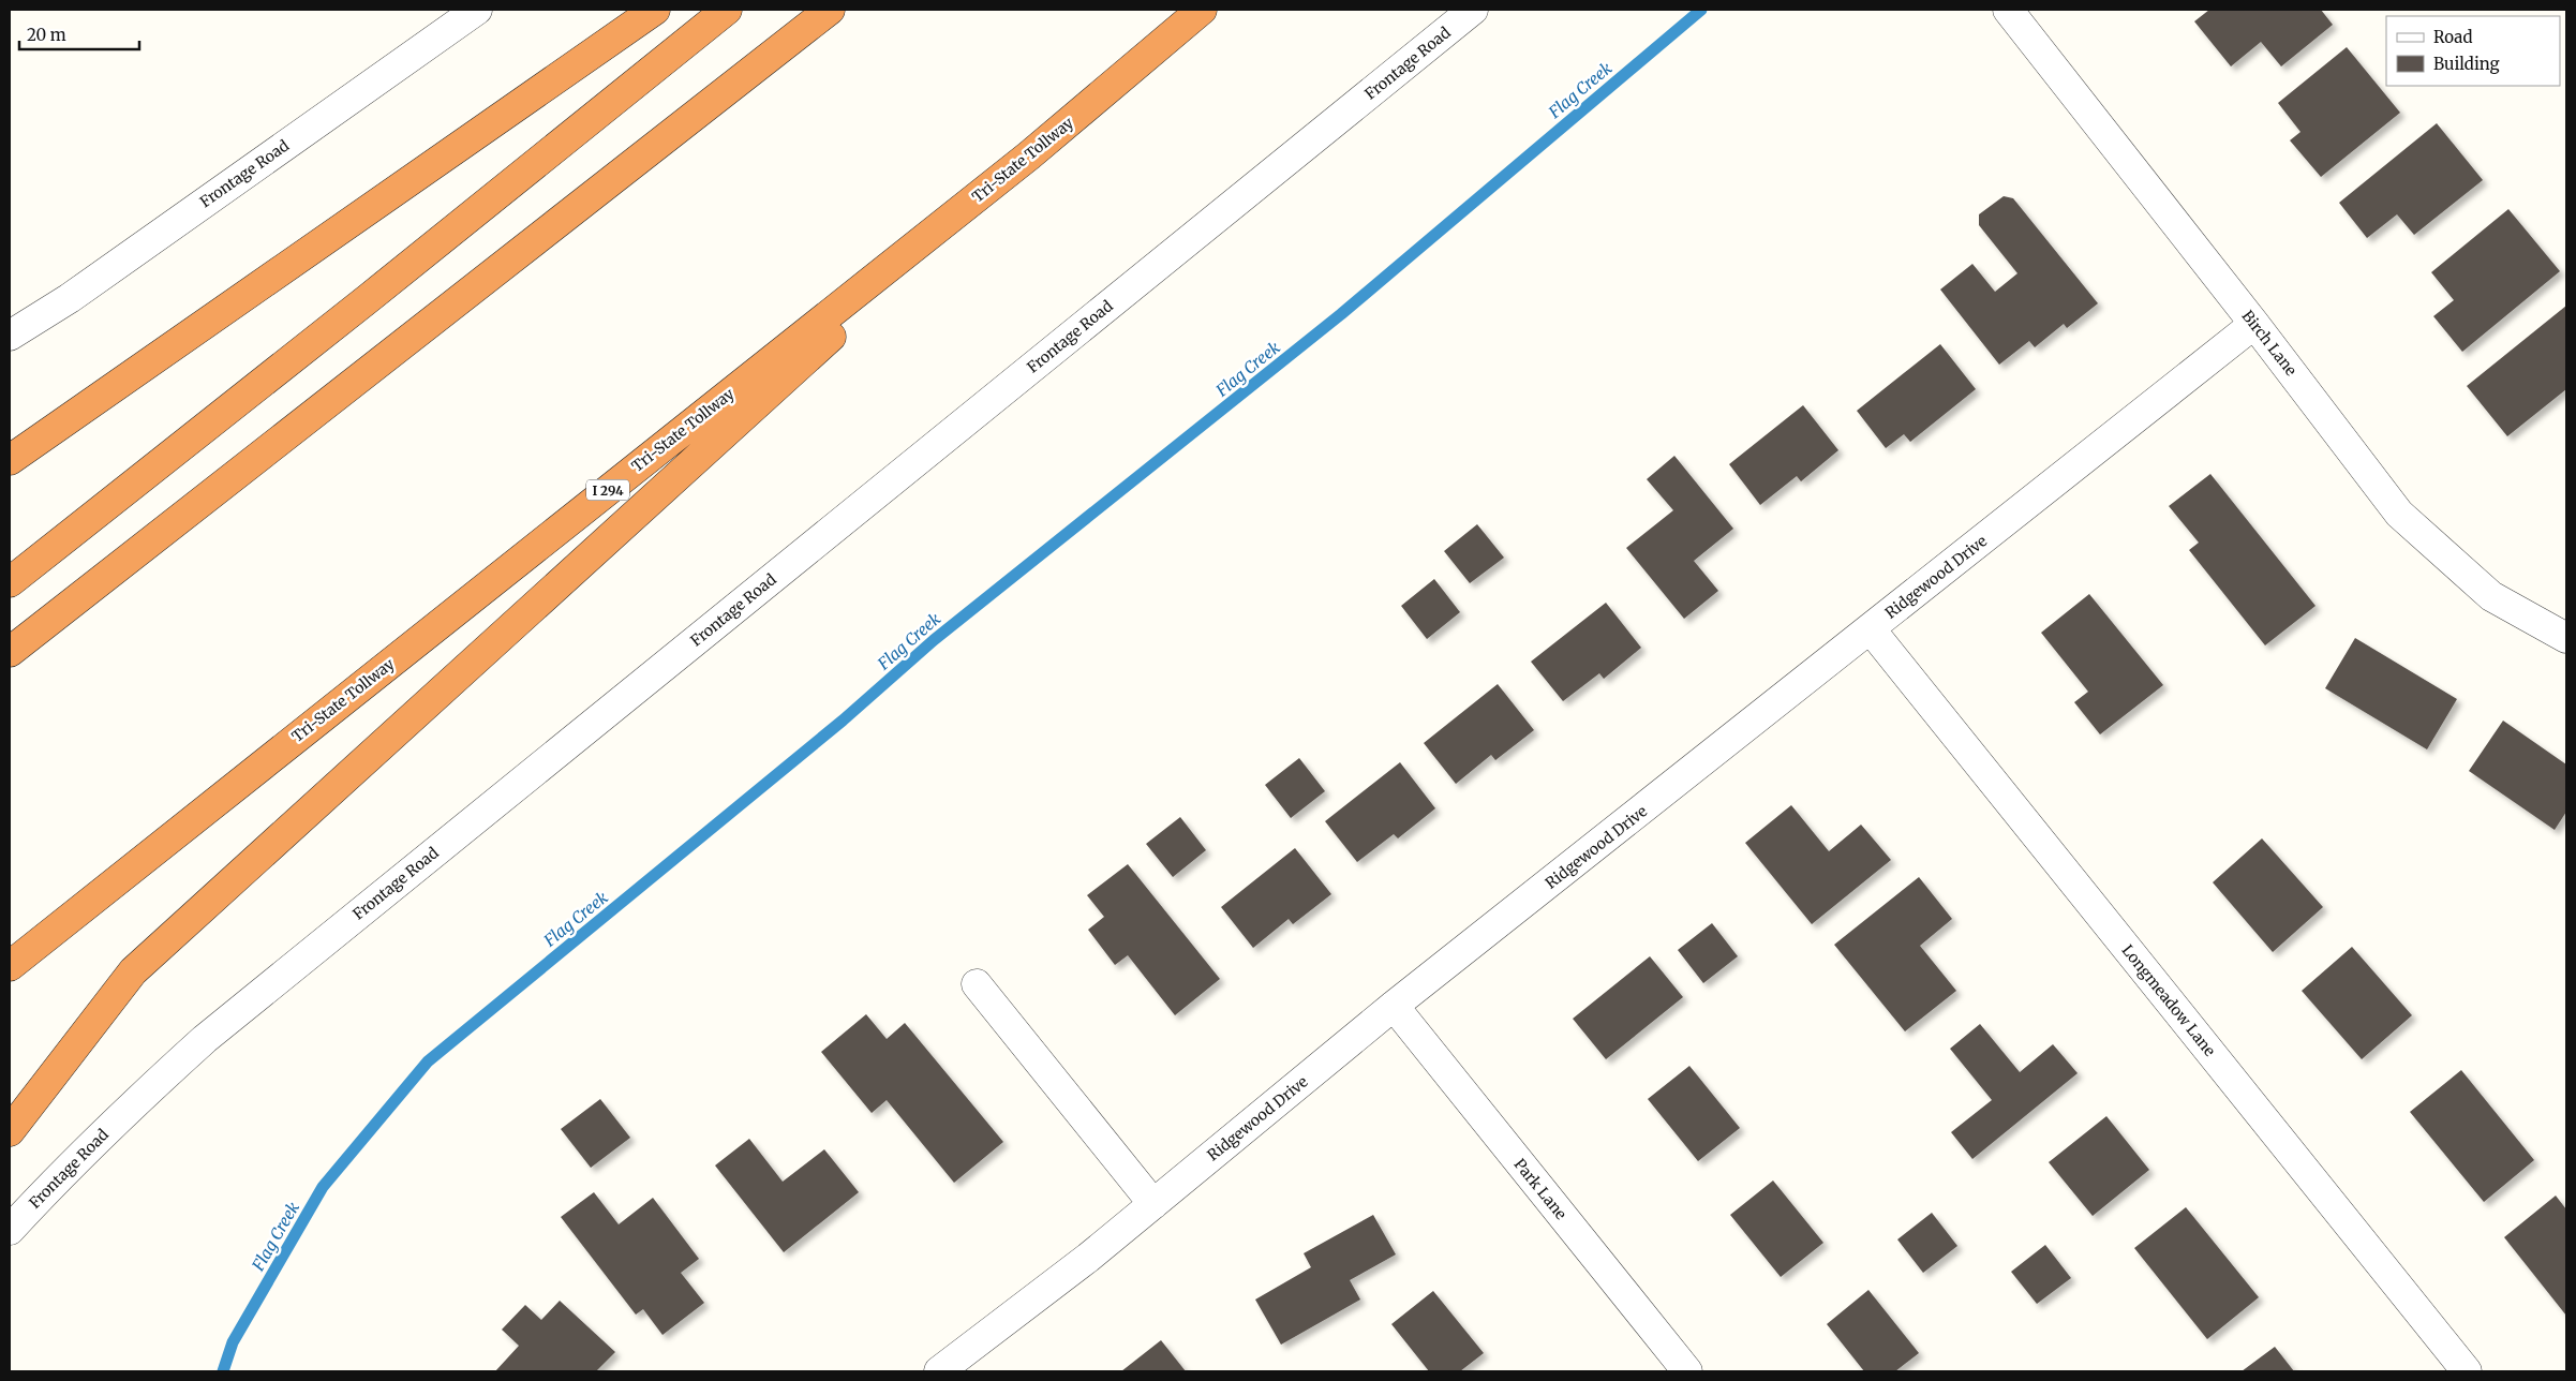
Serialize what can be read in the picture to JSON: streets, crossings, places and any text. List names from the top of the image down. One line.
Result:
{"streets":{"highway":["Tri-State Tollway","I 294"],"street":["Frontage Road","Birch Lane","Ridgewood Drive","Longmeadow Lane","Park Lane"]},"crossings":[["Birch Lane","Ridgewood Drive"],["Ridgewood Drive","Longmeadow Lane"],["Ridgewood Drive","Park Lane"]],"water":["Flag Creek"],"legend":["Road","Building"],"scale_bar":"20 m"}
